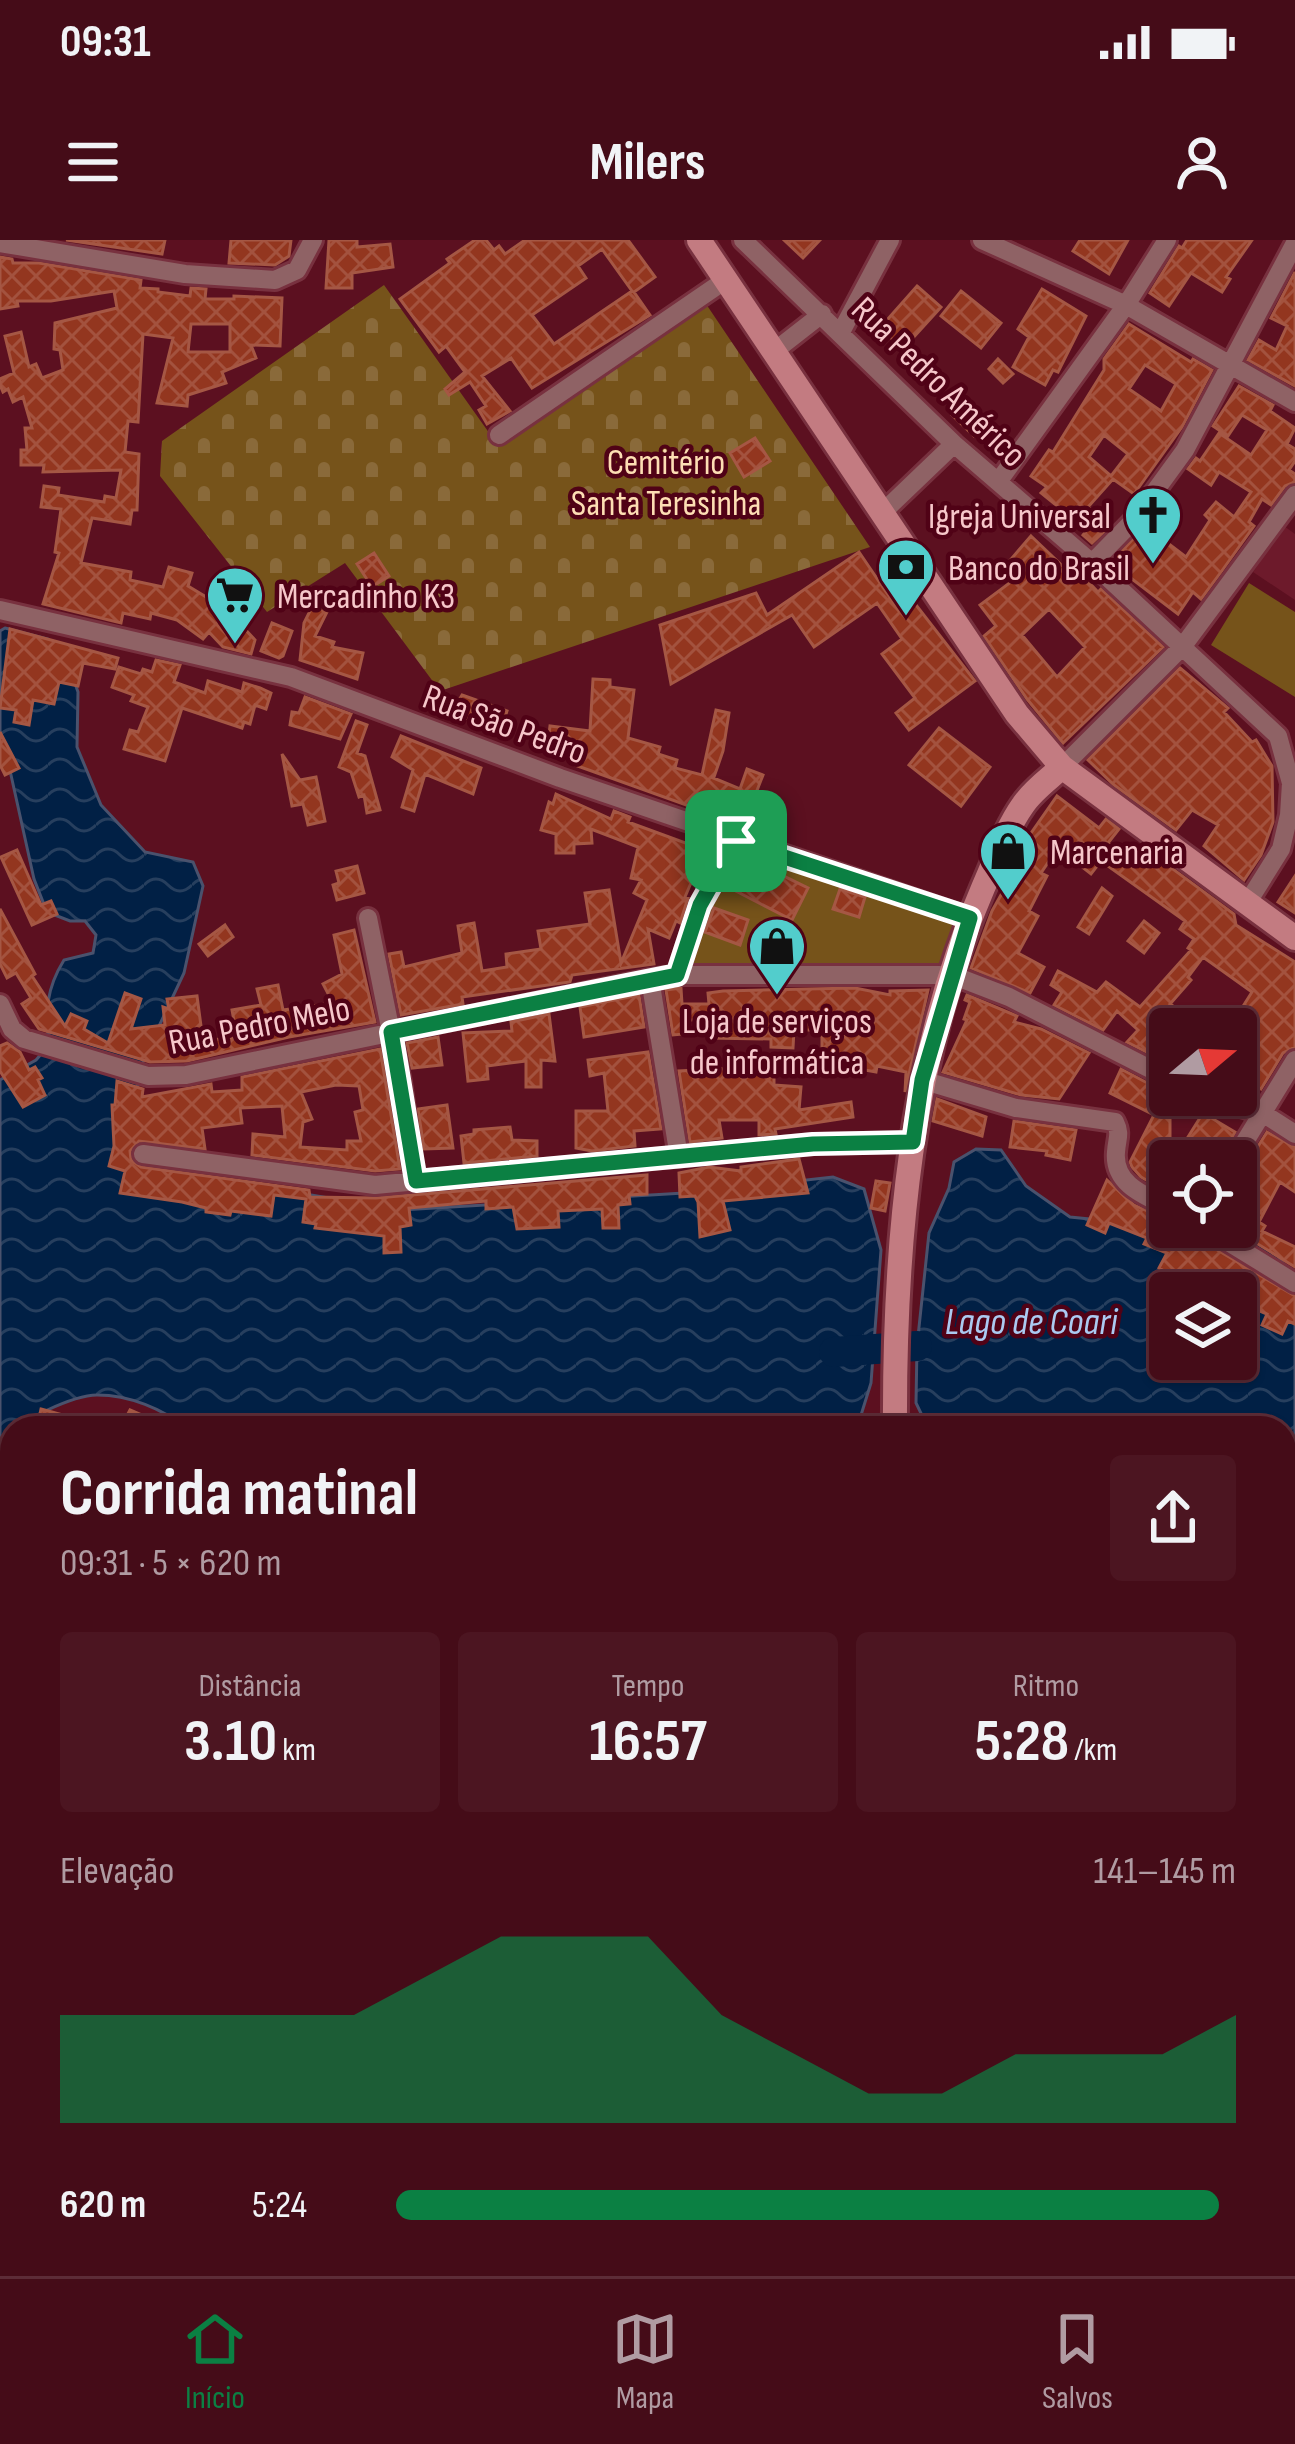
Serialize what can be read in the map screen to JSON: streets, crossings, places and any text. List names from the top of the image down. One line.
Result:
{"streets":{"street":["Rua Pedro Américo","Rua São Pedro","Rua Pedro Melo"]},"water":["Lago de Coari"],"parks":["Cemitério Santa Teresinha"],"places":{"church":["Igreja Universal"],"bank":["Banco do Brasil"],"supermarket":["Mercadinho K3"],"shop":["Marcenaria","Loja de serviços de informática"]},"north":"right","page":{"status":"09:31","header":"Milers","heading":["Corrida matinal","09:31 · 5 × 620 m"],"stats":[["Distância","3.10 km"],["Tempo","16:57"],["Ritmo","5:28 /km"]],"chart":["Elevação","141–145 m"],"list":[{"name":"620 m","note":"5:24"}],"tabs":["Início","Mapa","Salvos"]}}
